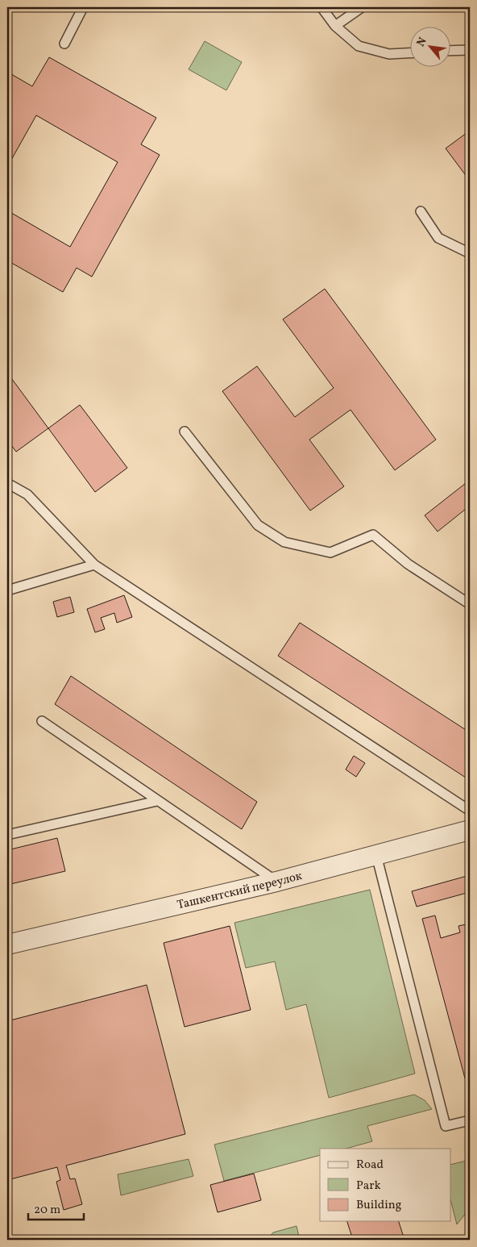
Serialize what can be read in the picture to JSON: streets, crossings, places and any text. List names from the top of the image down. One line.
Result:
{"streets":{"street":["Ташкентский переулок"]},"legend":["Road","Park","Building"],"scale_bar":"20 m","north":"top left"}
